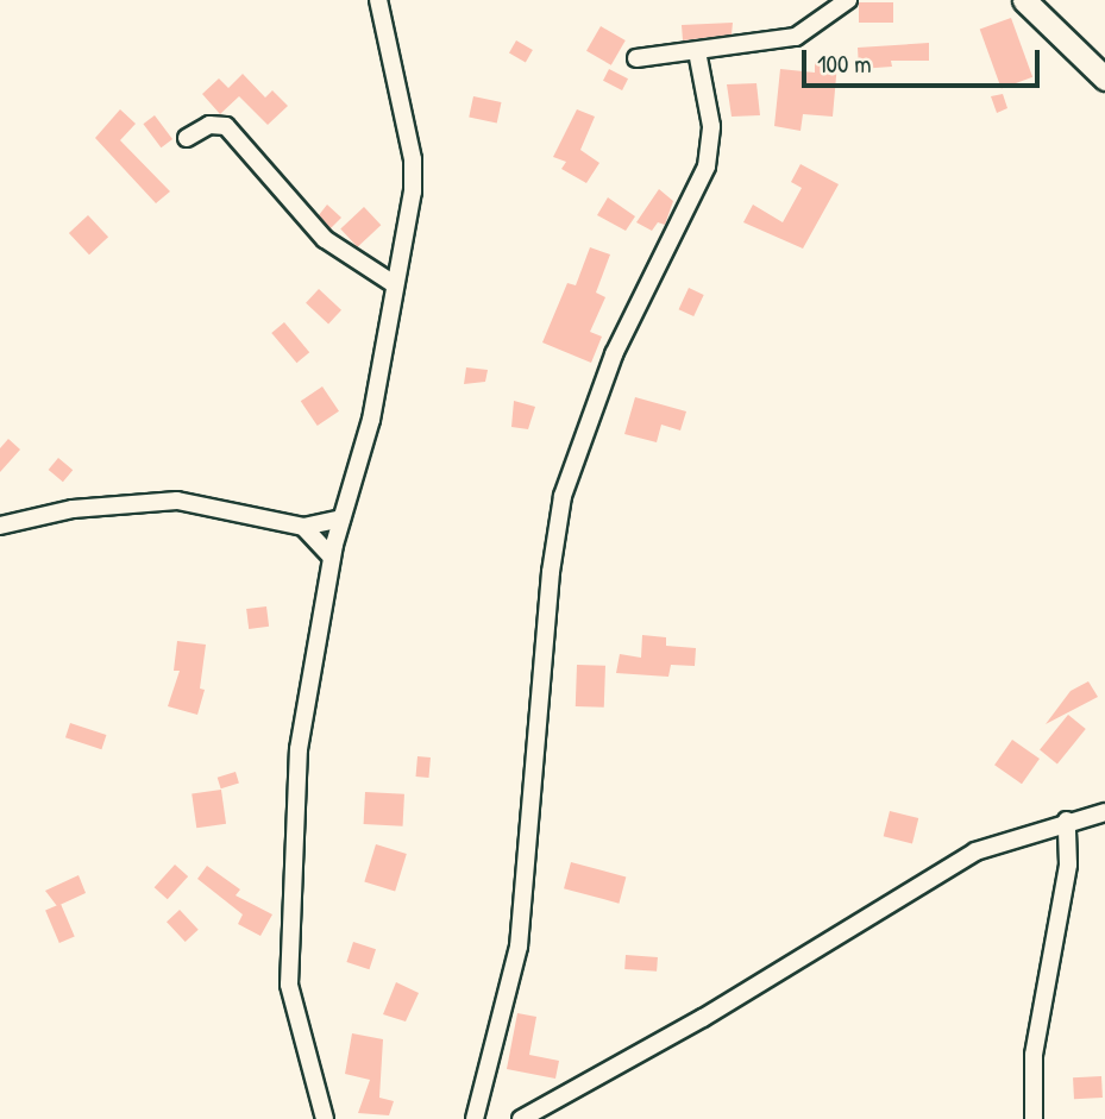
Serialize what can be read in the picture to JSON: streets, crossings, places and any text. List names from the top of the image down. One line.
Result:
{"scale_bar":"100 m"}
